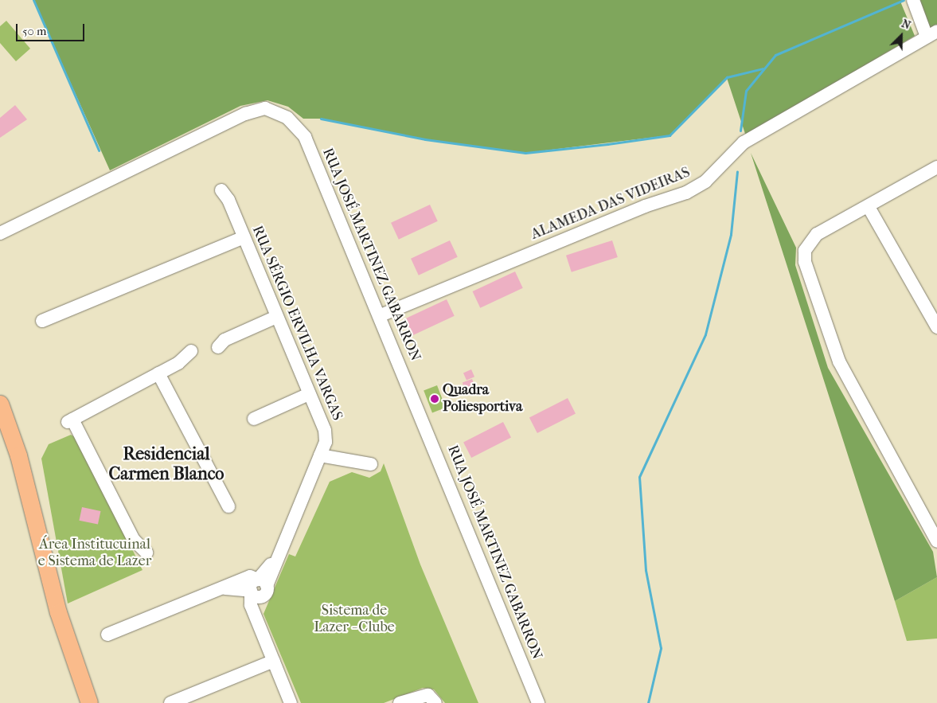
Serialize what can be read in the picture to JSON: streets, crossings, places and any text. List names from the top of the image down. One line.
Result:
{"streets":{"street":["ALAMEDA DAS VIDEIRAS","RUA JOSÉ MARTINEZ GABARRON","RUA SÉRGIO ERVILHA VARGAS"]},"crossings":[["ALAMEDA DAS VIDEIRAS","RUA JOSÉ MARTINEZ GABARRON"]],"districts":["Residencial Carmen Blanco"],"parks":["Área Institucuinal e Sistema de Lazer","Sistema de Lazer - Clube"],"places":["Quadra Poliesportiva"],"scale_bar":"50 m","north":"top right"}
